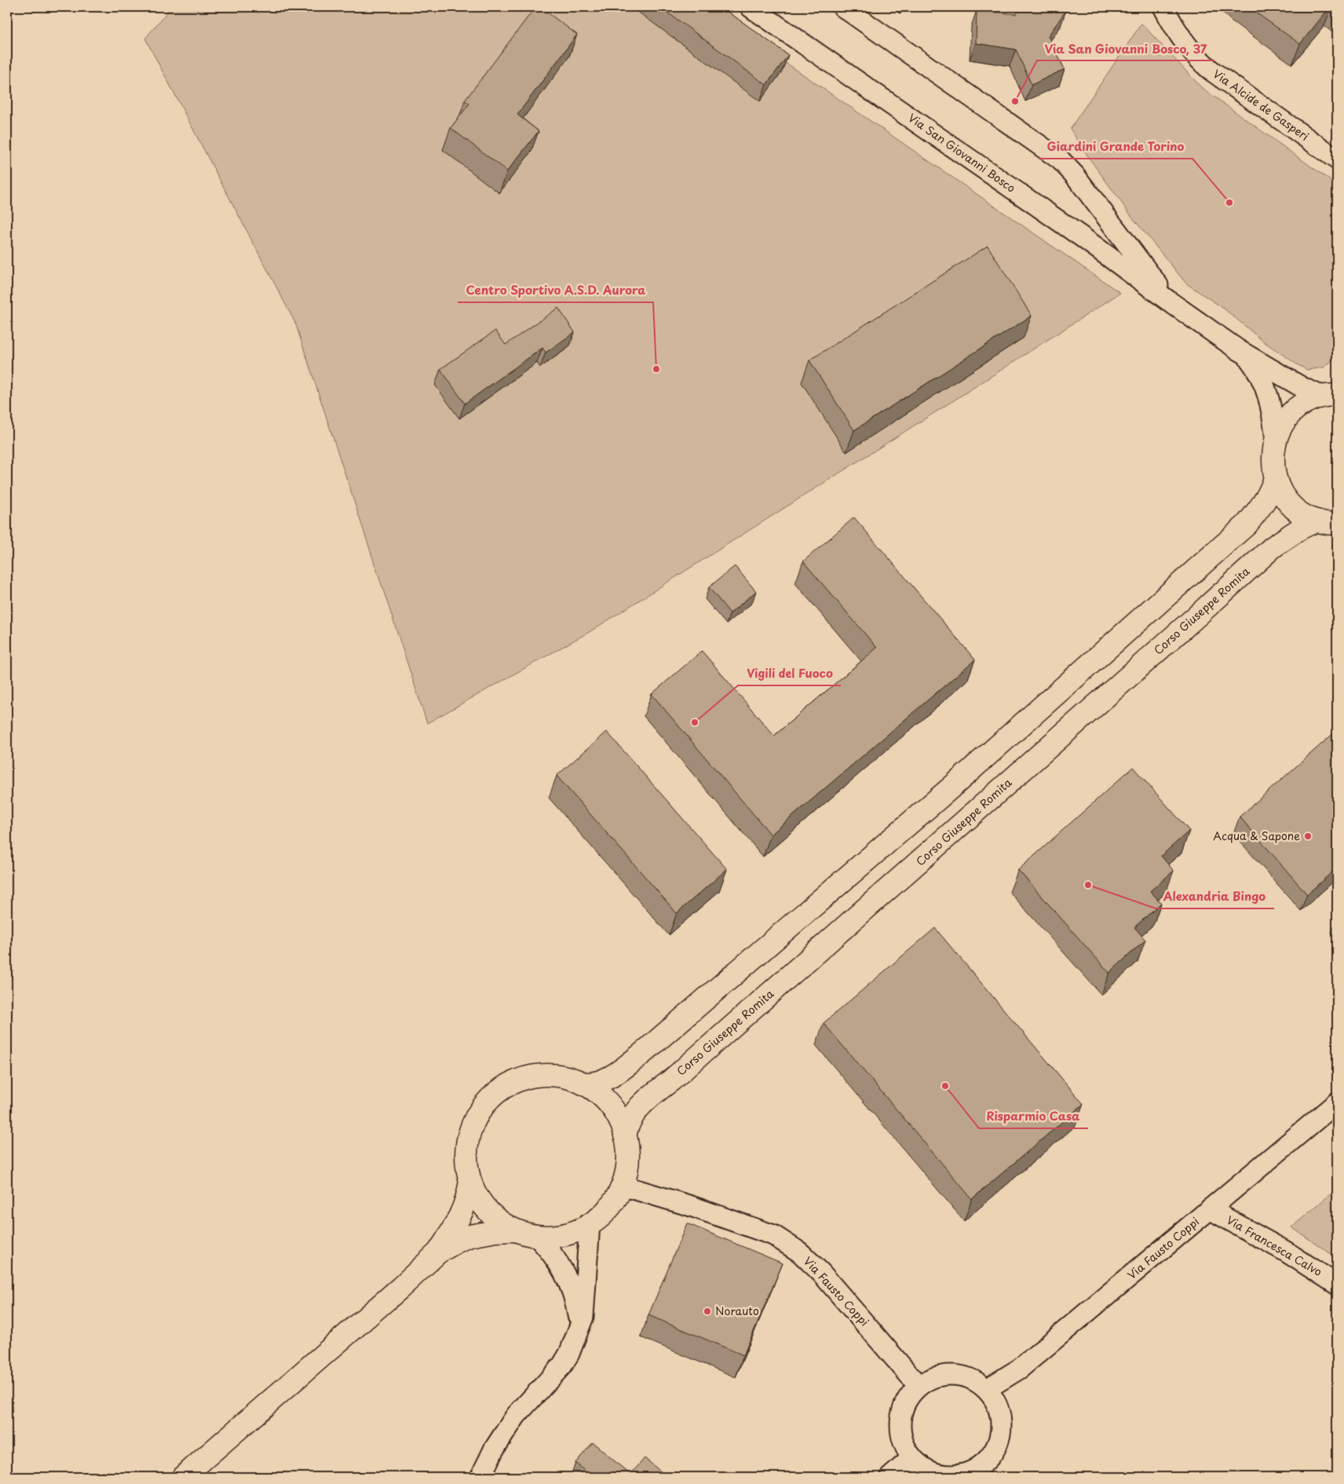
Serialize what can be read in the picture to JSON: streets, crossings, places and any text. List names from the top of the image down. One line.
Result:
{"streets":{"main road":["Corso Giuseppe Romita"],"street":["Via Alcide de Gasperi","Via San Giovanni Bosco","Via Francesca Calvo","Via Fausto Coppi"]},"crossings":[["Via Francesca Calvo","Via Fausto Coppi"]],"places":["Via San Giovanni Bosco, 37","Giardini Grande Torino","Centro Sportivo A.S.D. Aurora","Vigili del Fuoco","Acqua & Sapone","Alexandria Bingo","Risparmio Casa","Norauto"]}
